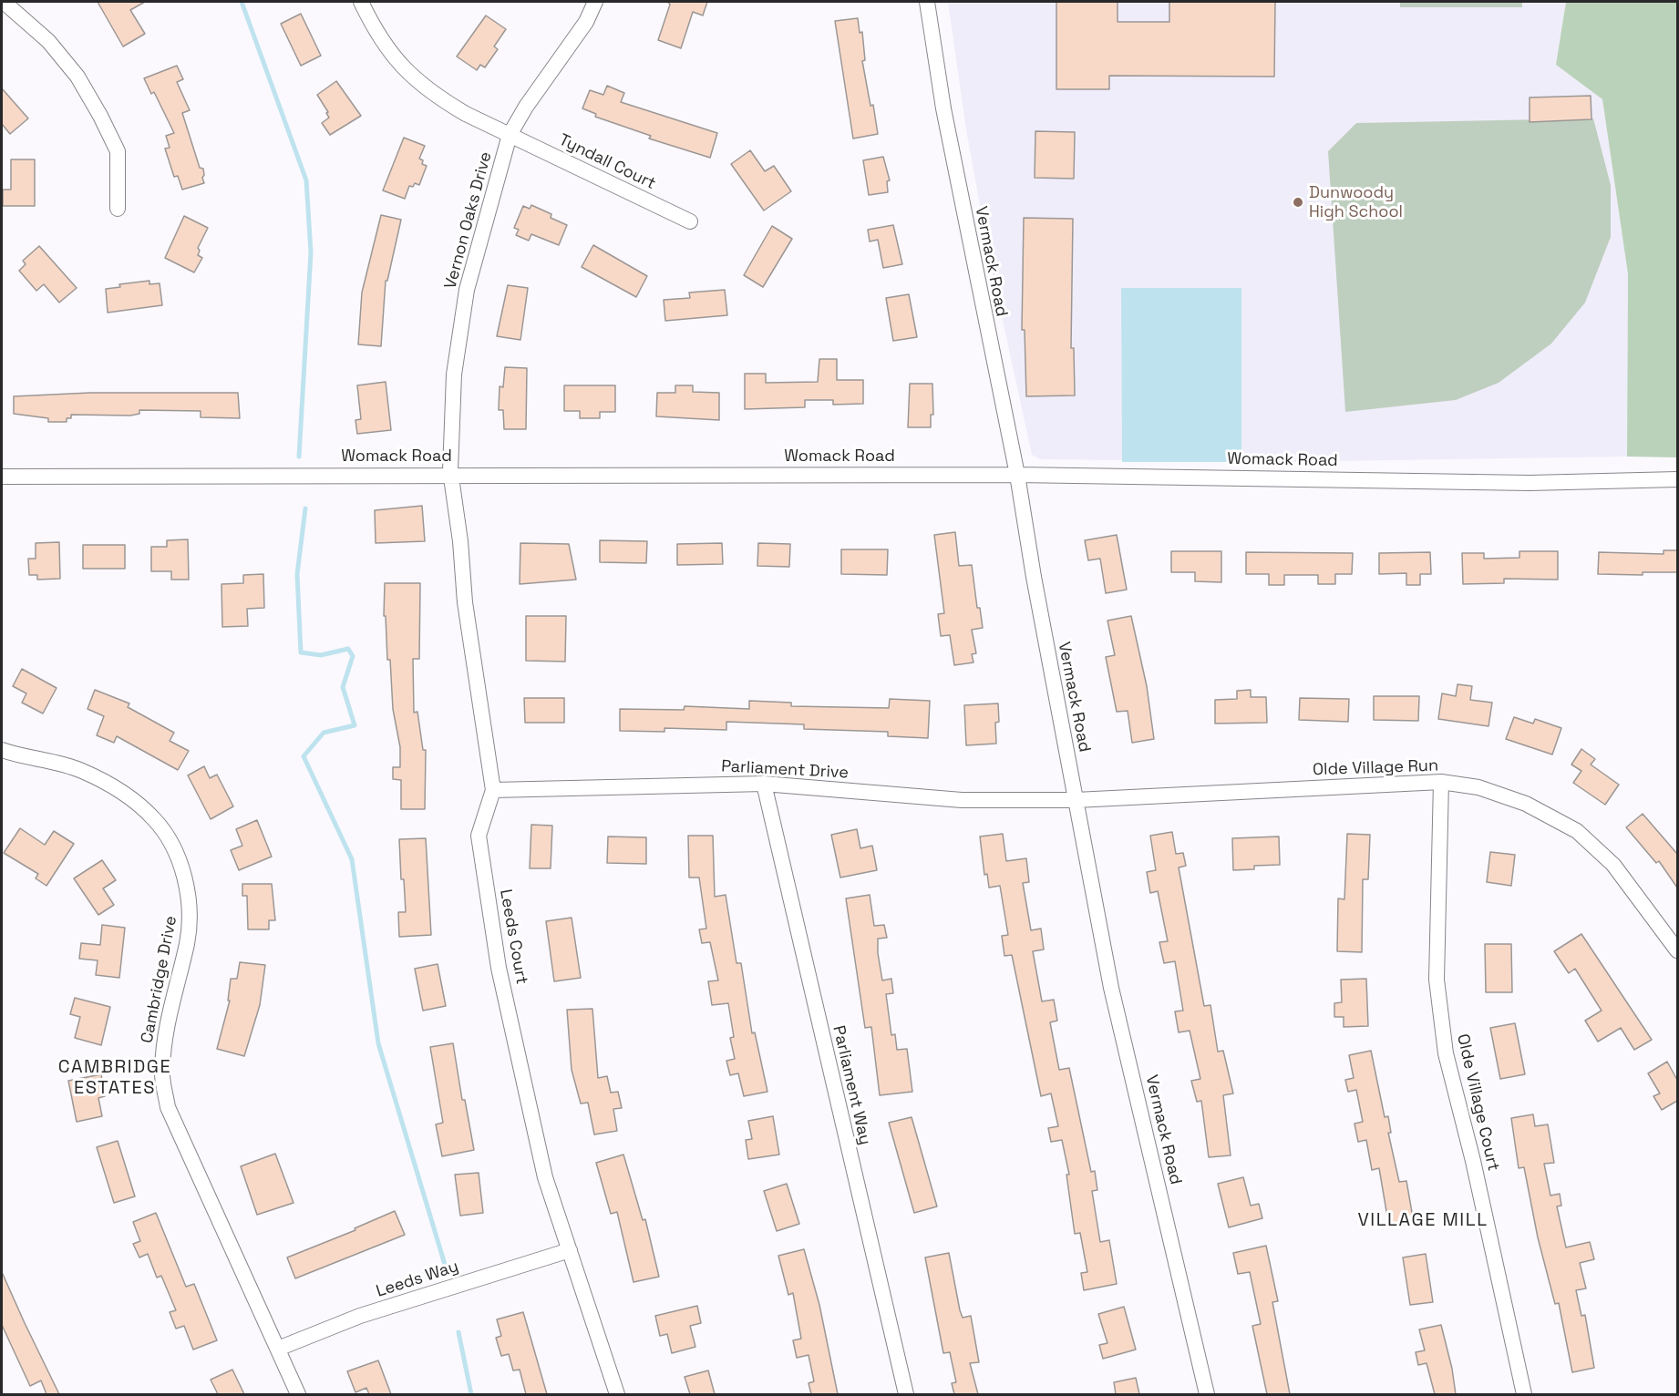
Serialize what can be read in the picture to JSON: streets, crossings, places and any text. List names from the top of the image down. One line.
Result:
{"streets":{"street":["Tyndall Court","Vernon Oaks Drive","Vermack Road","Womack Road","Olde Village Run","Parliament Drive","Leeds Court","Cambridge Drive","Parliament Way","Olde Village Court","Leeds Way"]},"crossings":[["Tyndall Court","Vernon Oaks Drive"],["Vernon Oaks Drive","Womack Road"],["Vernon Oaks Drive","Leeds Court"],["Vermack Road","Womack Road"],["Vermack Road","Olde Village Run"],["Vermack Road","Parliament Drive"],["Womack Road","Leeds Court"],["Olde Village Run","Parliament Drive"],["Olde Village Run","Olde Village Court"],["Parliament Drive","Leeds Court"],["Parliament Drive","Parliament Way"],["Leeds Court","Leeds Way"],["Cambridge Drive","Leeds Way"]],"districts":["CAMBRIDGE ESTATES","VILLAGE MILL"],"places":["Dunwoody High School"]}
